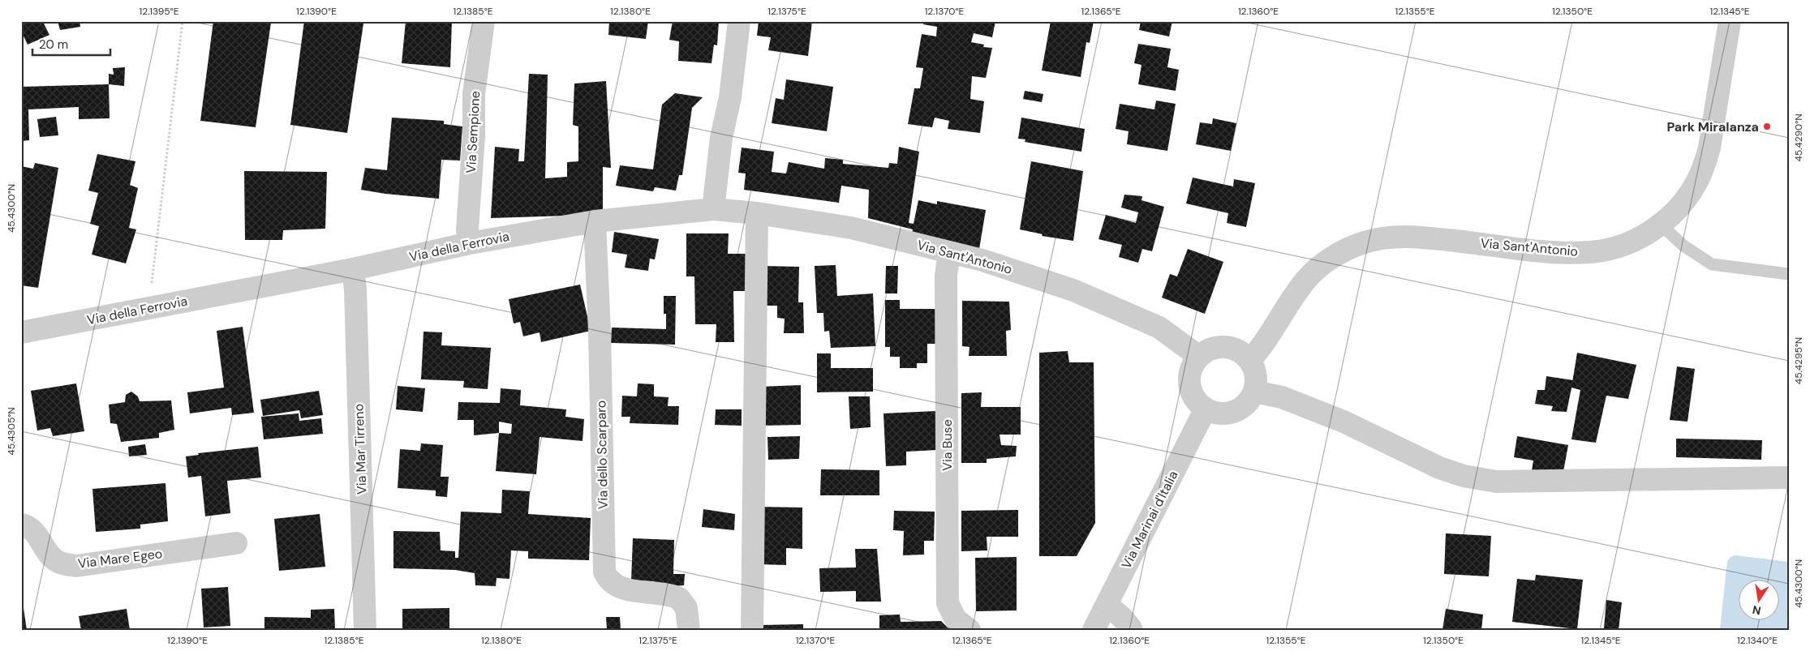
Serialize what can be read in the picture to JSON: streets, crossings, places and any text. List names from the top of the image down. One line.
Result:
{"streets":{"street":["Via Sempione","Via della Ferrovia","Via Sant'Antonio","Via Buse","Via Mar Tirreno","Via dello Scarparo","Via Marinai d'Italia","Via Mare Egeo"]},"crossings":[["Via Sempione","Via della Ferrovia"],["Via della Ferrovia","Via Sant'Antonio"],["Via della Ferrovia","Via Mar Tirreno"],["Via della Ferrovia","Via dello Scarparo"],["Via Sant'Antonio","Via Buse"],["Via Sant'Antonio","Via Marinai d'Italia"]],"places":["Park Miralanza"],"scale_bar":"20 m","north":"bottom","coordinates":["12.1395°E","12.1390°E","12.1385°E","12.1380°E","12.1375°E","12.1370°E","12.1365°E","12.1360°E","12.1355°E","12.1350°E","12.1345°E","45.4290°N","45.4300°N","45.4295°N","45.4305°N","12.1340°E"]}
